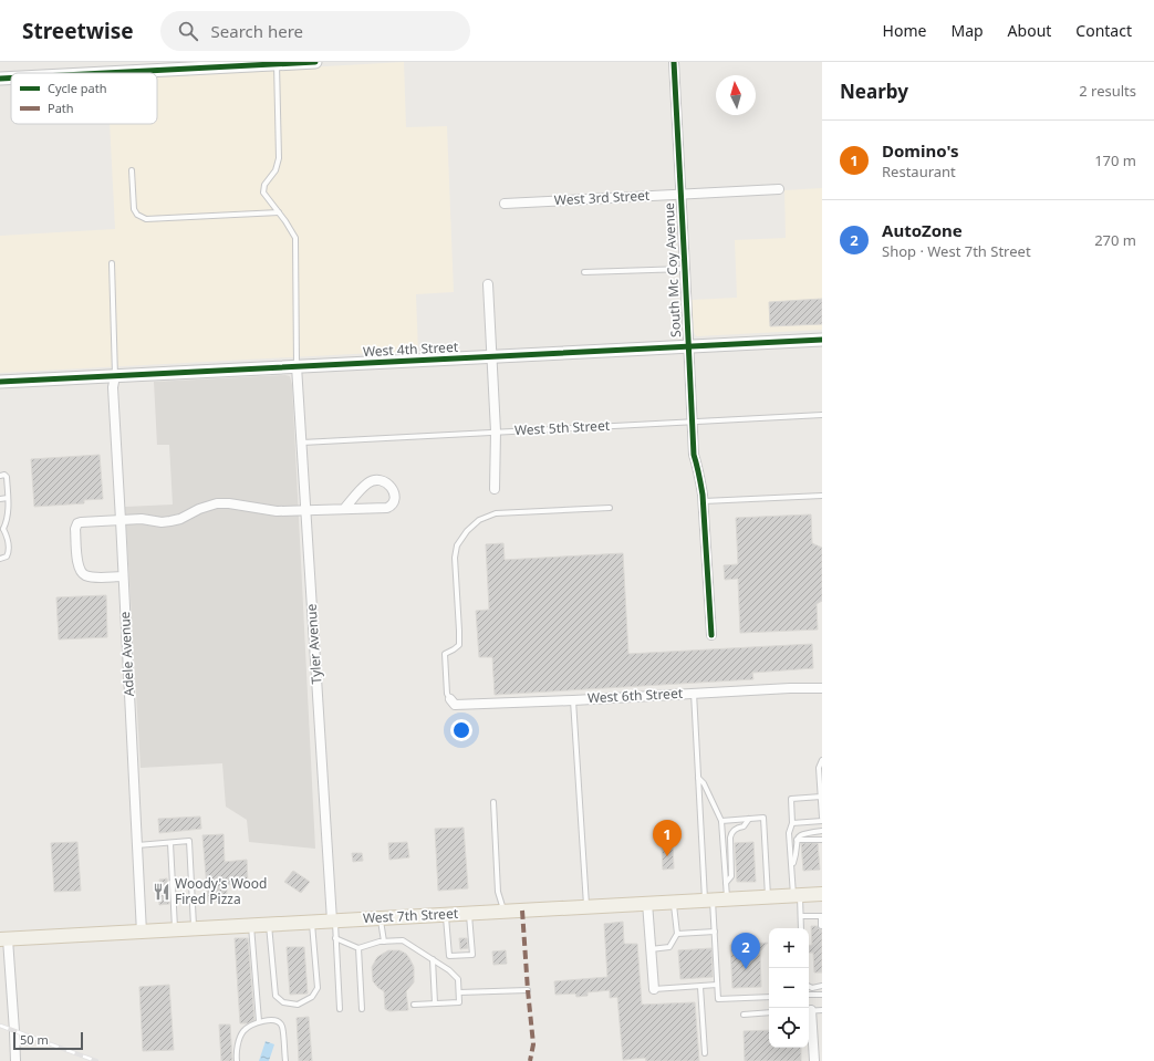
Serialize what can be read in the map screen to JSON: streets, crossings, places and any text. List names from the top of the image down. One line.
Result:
{"streets":{"main road":["West 7th Street"],"street":["West 3rd Street","South Mc Coy Avenue","West 4th Street","Tyler Avenue","Adele Avenue","West 6th Street"],"lane":["West 5th Street"]},"crossings":[["West 3rd Street","South Mc Coy Avenue"],["South Mc Coy Avenue","West 4th Street"],["South Mc Coy Avenue","West 5th Street"],["West 4th Street","Tyler Avenue"],["West 4th Street","Adele Avenue"],["West 5th Street","Tyler Avenue"],["Tyler Avenue","West 7th Street"],["Adele Avenue","West 7th Street"]],"places":{"restaurant":["Woody's Wood Fired Pizza"]},"legend":["Cycle path","Path"],"scale_bar":"50 m","north":"top","page":{"header":"Streetwise","search":"Search here","nav":["Home","Map","About","Contact"],"heading":["Nearby","2 results"],"list":[{"mark":"1","name":"Domino's","note":"Restaurant","value":"170 m"},{"mark":"2","name":"AutoZone","note":"Shop · West 7th Street","value":"270 m"}],"pins":["1","2"],"map_buttons":["+","−"],"scale":"50 m"}}
